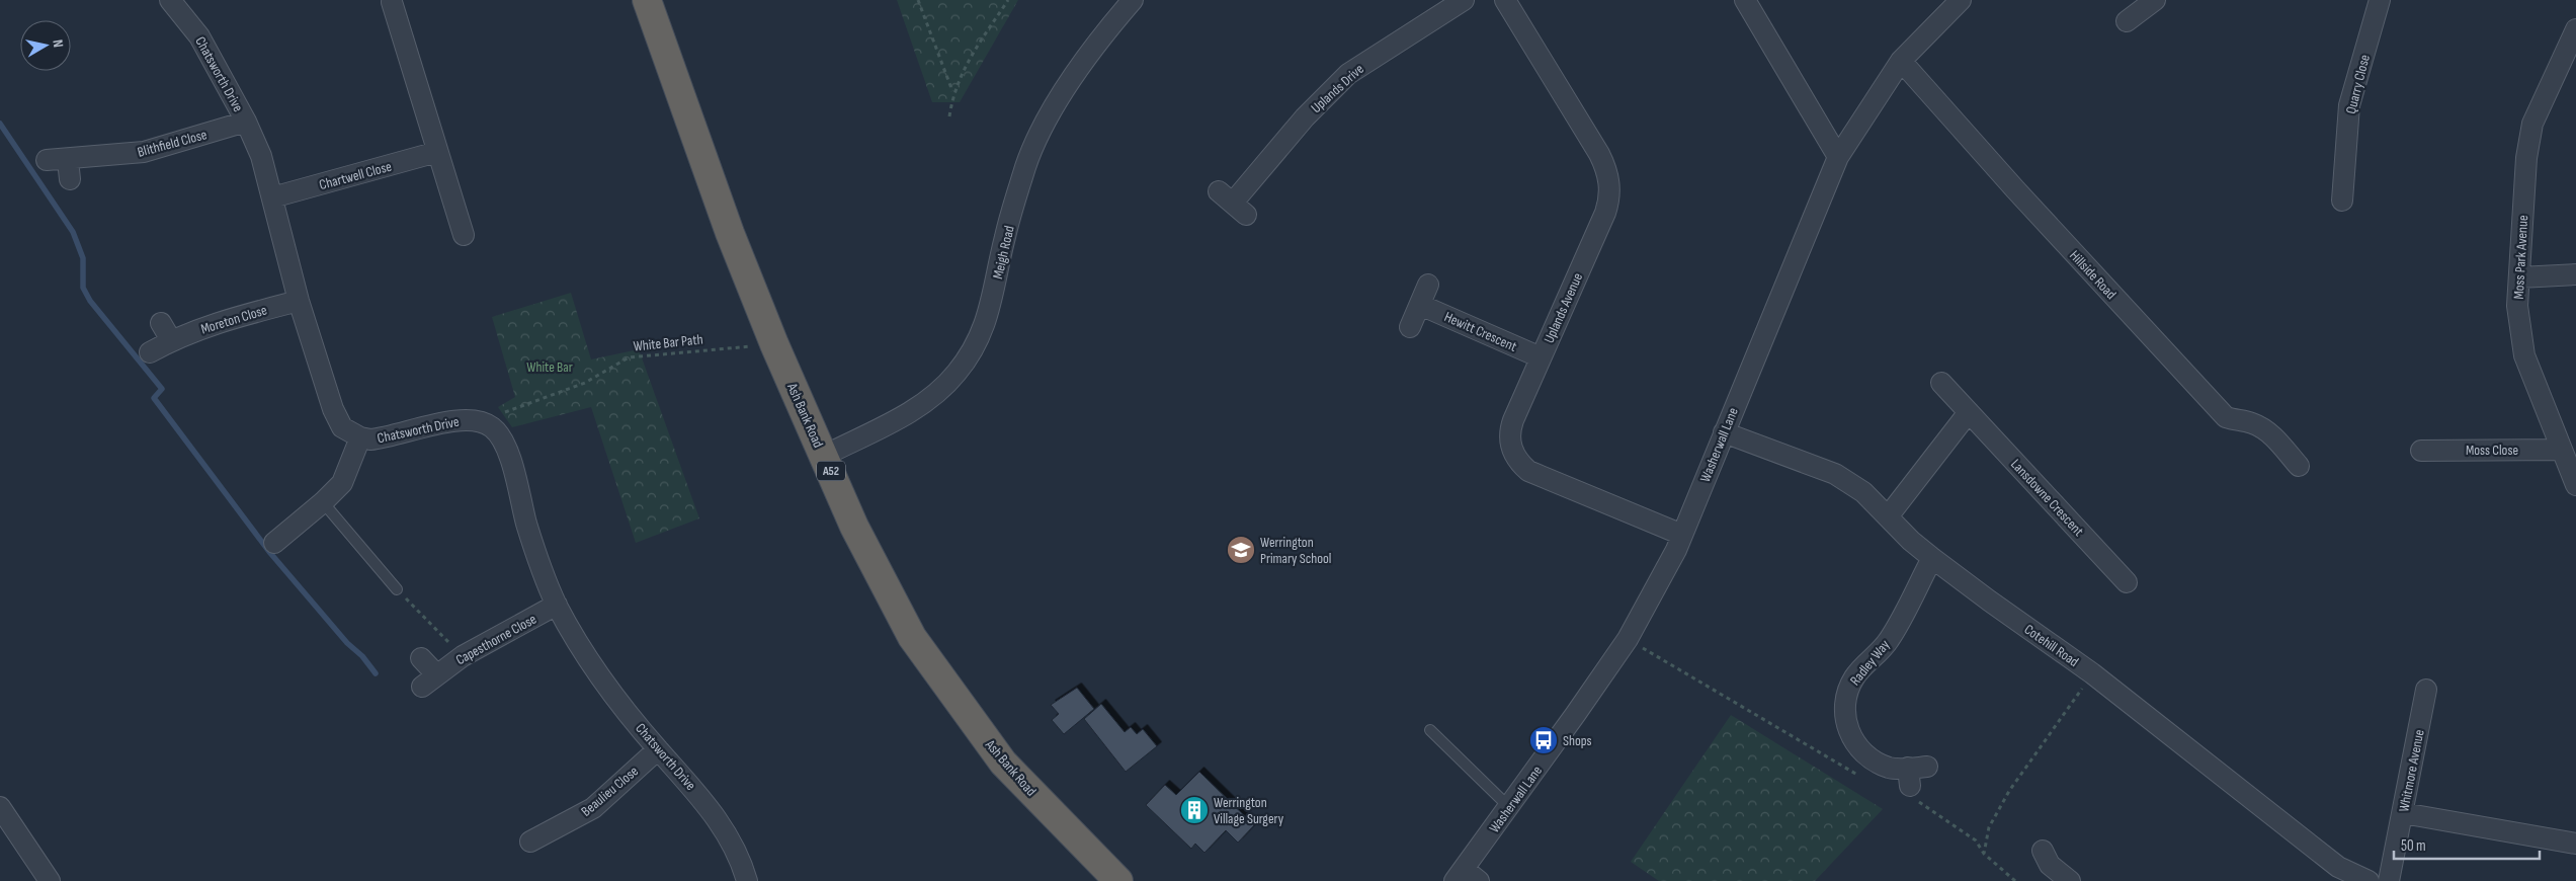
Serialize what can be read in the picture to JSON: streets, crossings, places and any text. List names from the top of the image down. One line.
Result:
{"streets":{"highway":["Ash Bank Road","A52"],"street":["Chatsworth Drive","Quarry Close","Uplands Drive","Blithfield Close","Chartwell Close","Meigh Road","Moss Park Avenue","Hillside Road","Uplands Avenue","Moreton Close","Hewitt Crescent","Washerwall Lane","Moss Close","Lansdowne Crescent","Capesthorne Close","Cotehill Road","Radley Way","Whitmore Avenue","Beaulieu Close"],"path":["White Bar Path"]},"crossings":[["Chatsworth Drive","Blithfield Close"],["Chatsworth Drive","Chartwell Close"],["Chatsworth Drive","Moreton Close"],["Chatsworth Drive","White Bar Path"],["Chatsworth Drive","Capesthorne Close"],["Chatsworth Drive","Beaulieu Close"],["Meigh Road","Ash Bank Road"],["Moss Park Avenue","Moss Close"],["Hillside Road","Washerwall Lane"],["Uplands Avenue","Hewitt Crescent"],["Uplands Avenue","Washerwall Lane"],["White Bar Path","Ash Bank Road"],["Washerwall Lane","Cotehill Road"],["Cotehill Road","Radley Way"]],"parks":["White Bar"],"places":{"school or university":["Werrington Primary School"],"bus stop":["Shops"],"building":["Werrington Village Surgery"]},"scale_bar":"50 m","north":"right"}
